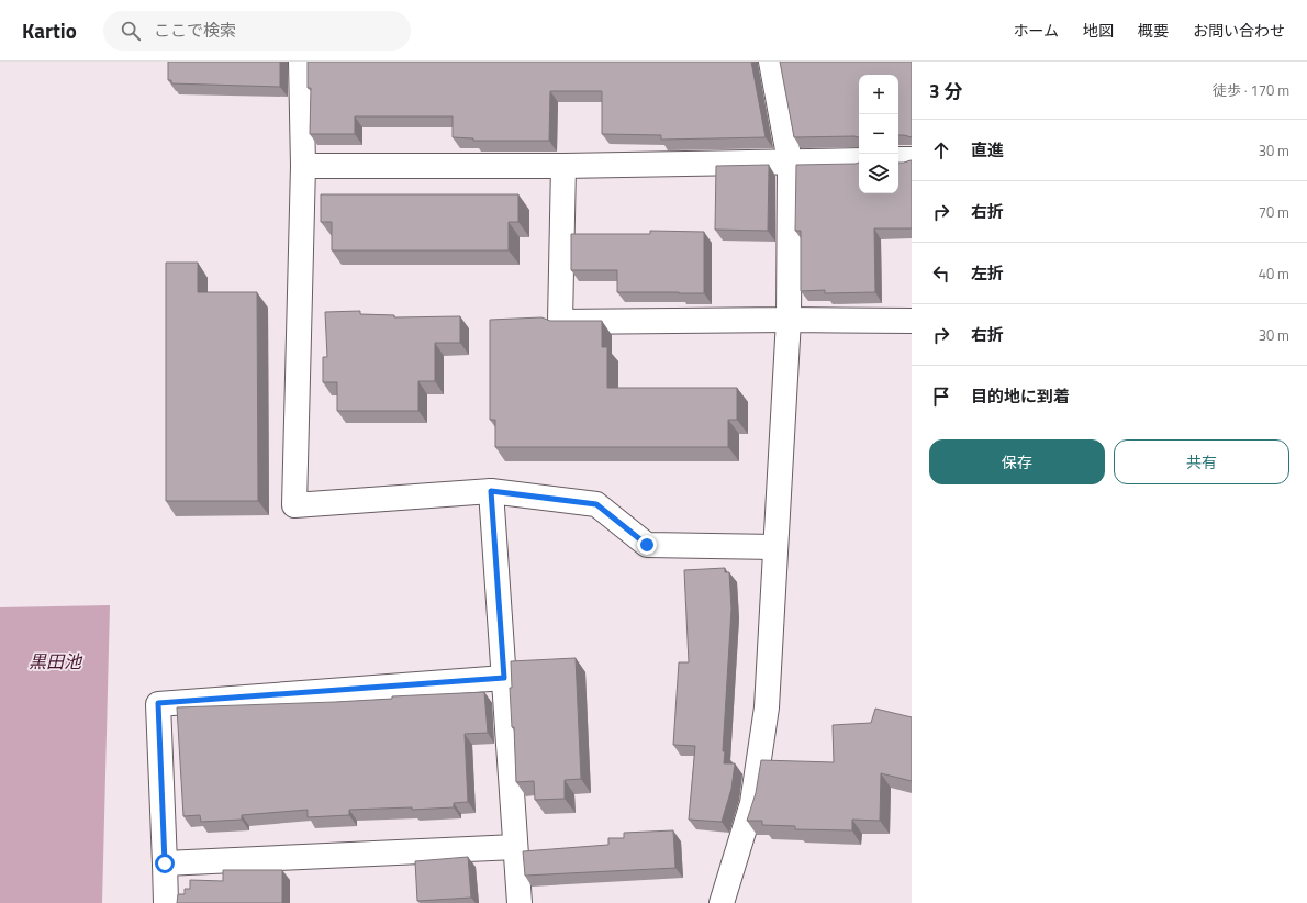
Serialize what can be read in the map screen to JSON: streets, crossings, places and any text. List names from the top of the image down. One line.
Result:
{"water":["黒田池"],"page":{"header":"Kartio","search":"ここで検索","nav":["ホーム","地図","概要","お問い合わせ"],"heading":["3 分","徒歩 · 170 m"],"map_buttons":["+","−"],"list":[["直進","30 m"],["右折","70 m"],["左折","40 m"],["右折","30 m"],"目的地に到着"],"buttons":["保存","共有"]}}
